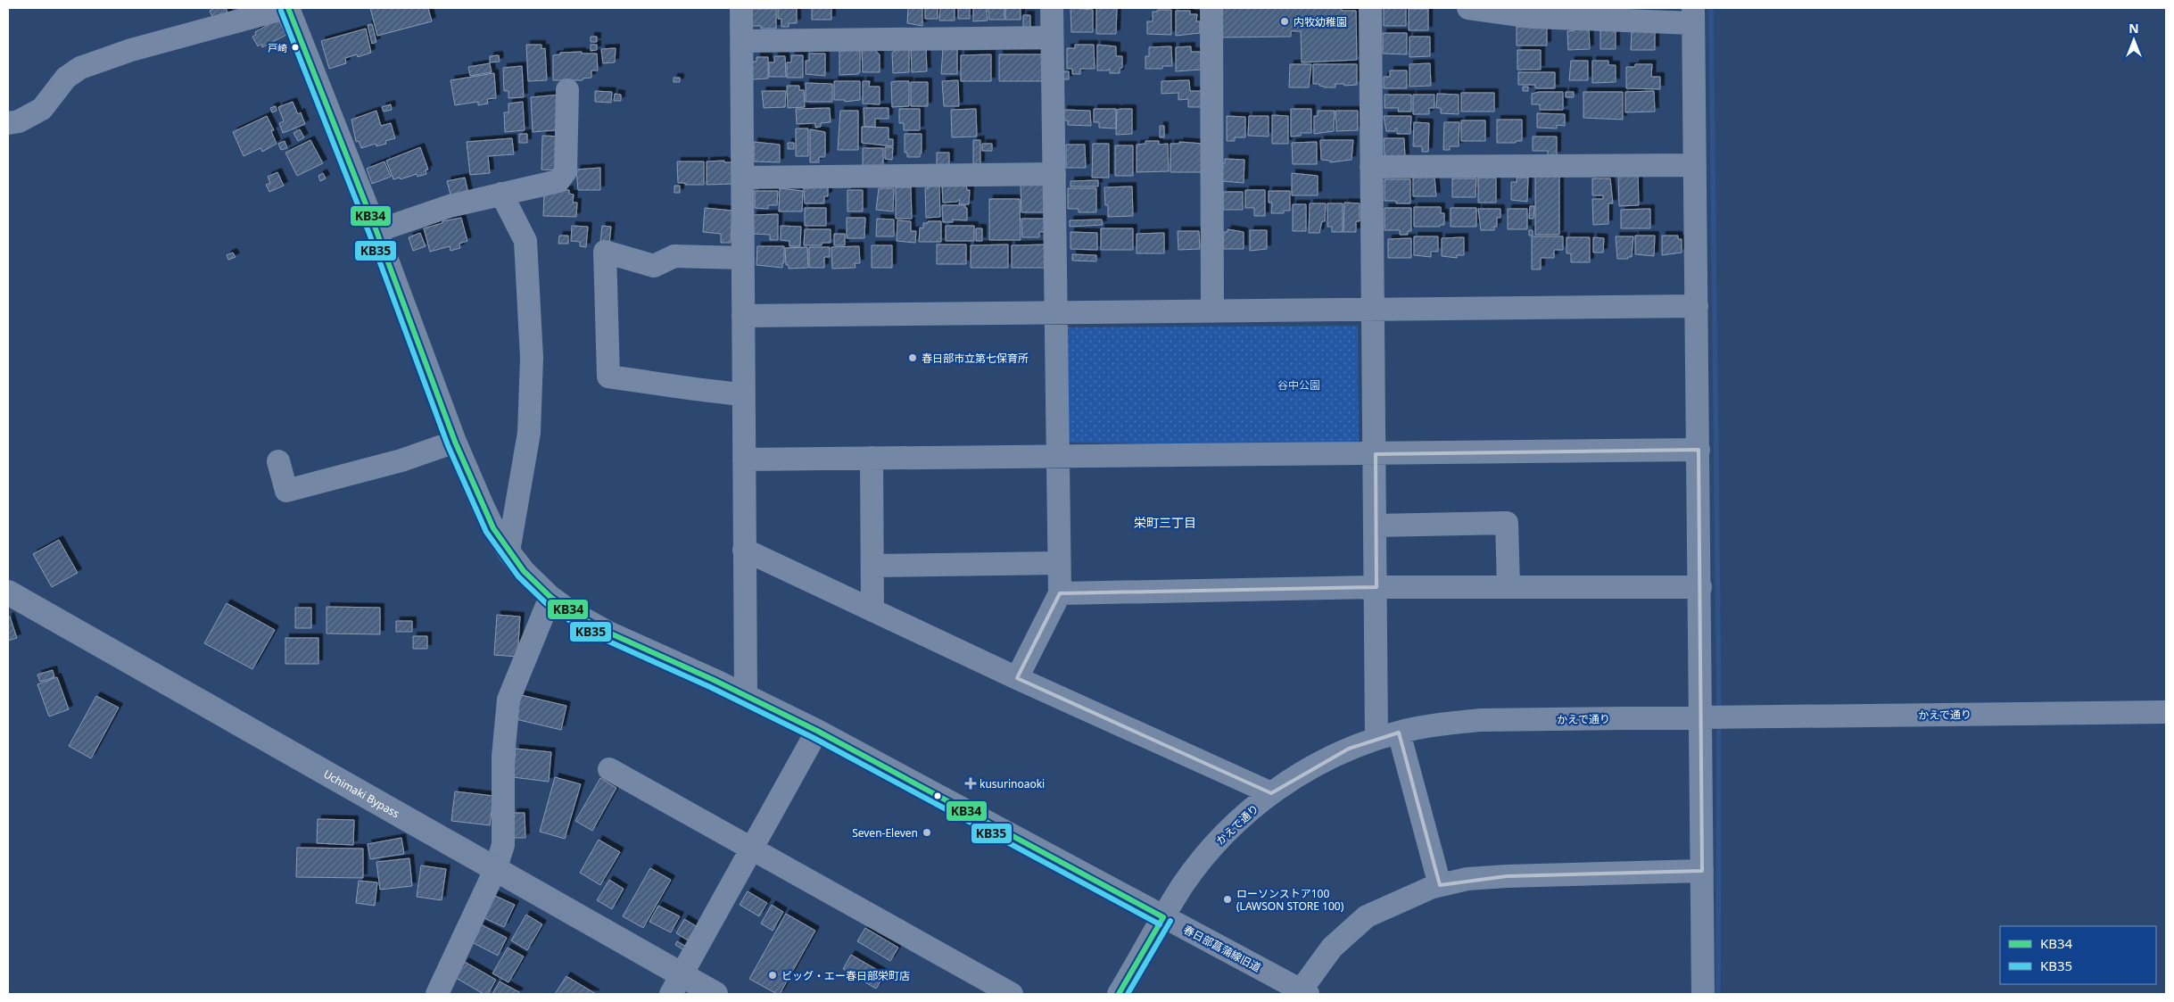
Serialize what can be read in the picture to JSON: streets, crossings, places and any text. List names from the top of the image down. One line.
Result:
{"streets":{"main road":["Uchimaki Bypass"],"street":["かえで通り","春日部菖蒲線旧道"]},"crossings":[["かえで通り","春日部菖蒲線旧道"]],"districts":["栄町三丁目"],"parks":["谷中公園"],"places":{"other":["内牧幼稚園","戸崎","春日部市立第七保育所","Seven-Eleven","ローソンストア100 (LAWSON STORE 100)","ビッグ・エー春日部栄町店"],"health":["kusurinoaoki"]},"lines":["transit line KB34","transit line KB35"],"legend":["KB34","KB35"],"north":"top"}
